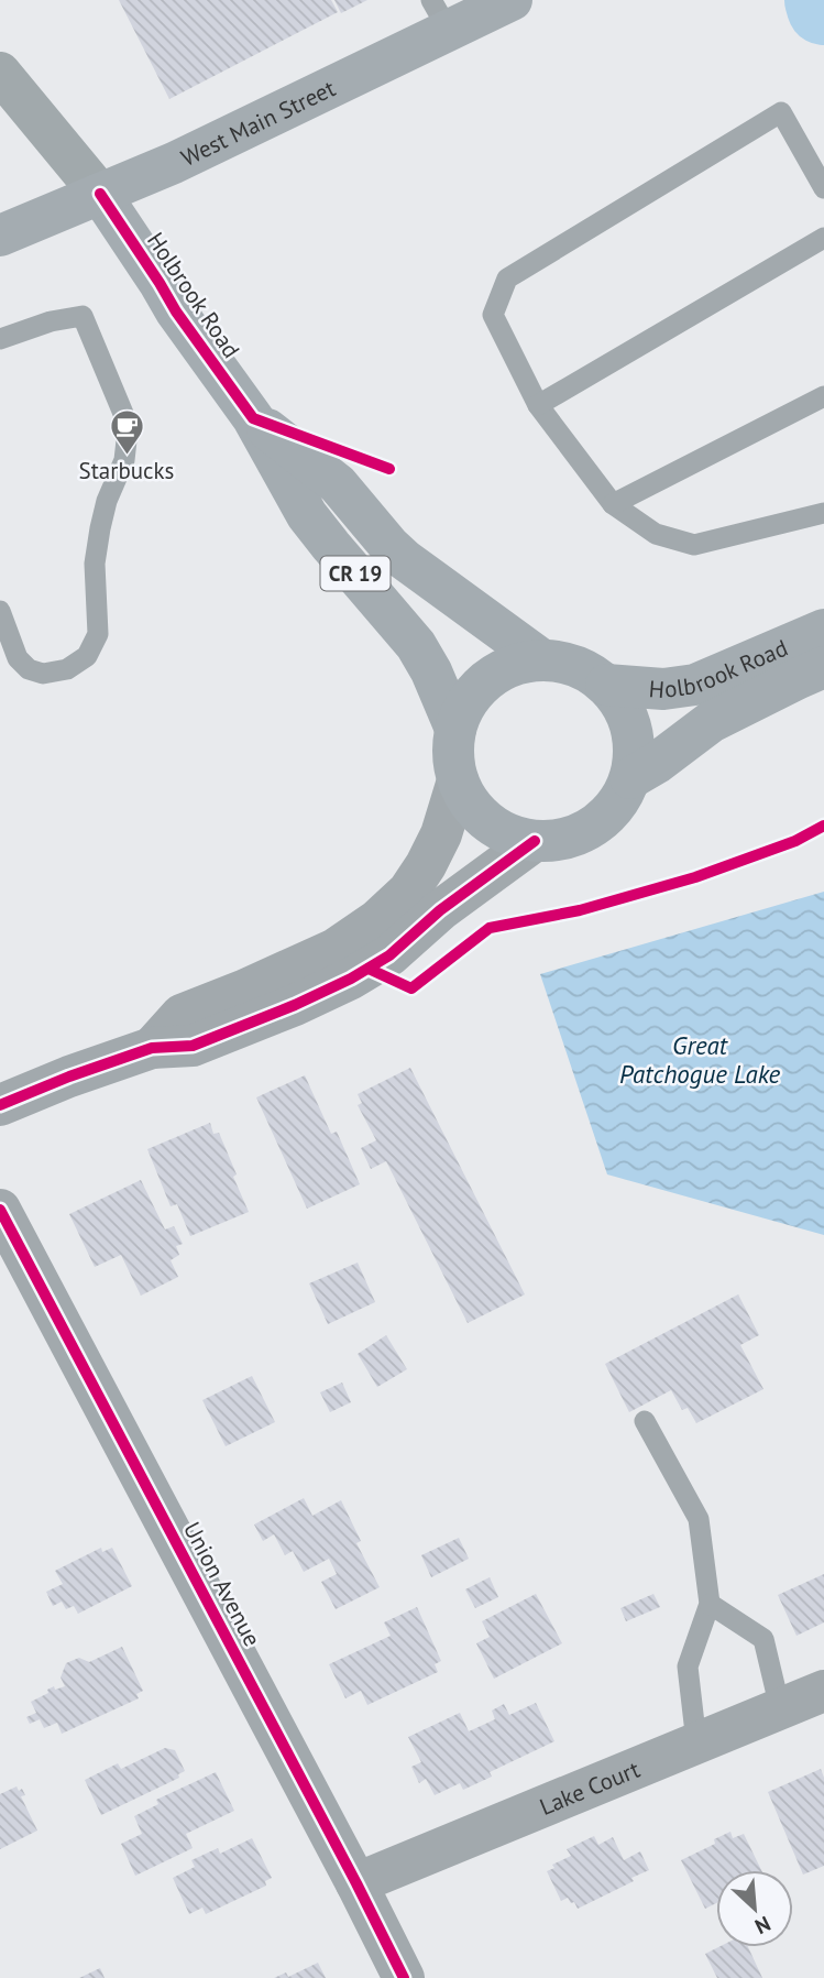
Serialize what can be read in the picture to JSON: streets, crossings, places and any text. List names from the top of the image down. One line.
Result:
{"streets":{"main road":["West Main Street","Holbrook Road","CR 19"],"street":["Union Avenue","Lake Court"]},"crossings":[["West Main Street","Holbrook Road"],["West Main Street","CR 19"],["Holbrook Road","CR 19"],["Union Avenue","Lake Court"]],"water":["Great Patchogue Lake"],"places":{"cafe":["Starbucks"]},"north":"bottom right"}
